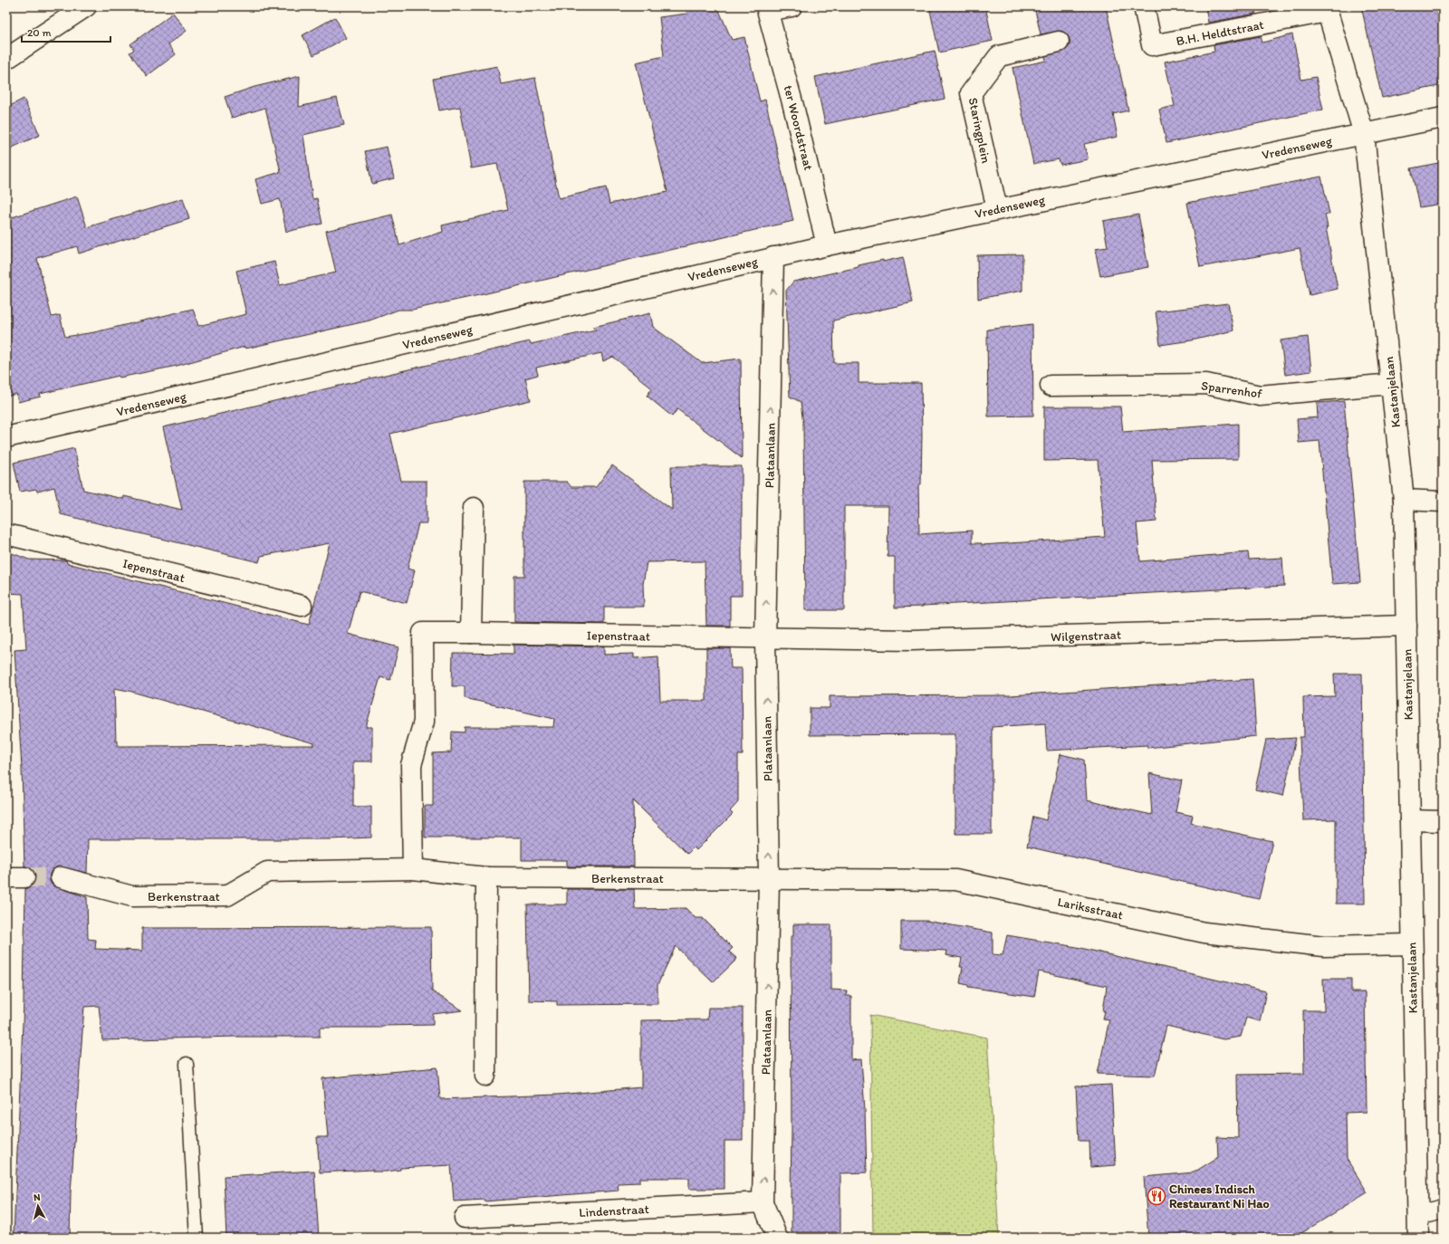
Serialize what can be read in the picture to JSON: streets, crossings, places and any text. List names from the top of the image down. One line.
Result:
{"streets":{"street":["B.H. Heldtstraat","ter Woordstraat","Staringplein","Vredenseweg","Sparrenhof","Kastanjelaan","Plataanlaan","Iepenstraat","Wilgenstraat","Berkenstraat","Lariksstraat","Lindenstraat"]},"crossings":[["B.H. Heldtstraat","Vredenseweg"],["B.H. Heldtstraat","Kastanjelaan"],["ter Woordstraat","Vredenseweg"],["Staringplein","Vredenseweg"],["Vredenseweg","Kastanjelaan"],["Vredenseweg","Plataanlaan"],["Sparrenhof","Kastanjelaan"],["Kastanjelaan","Wilgenstraat"],["Kastanjelaan","Lariksstraat"],["Plataanlaan","Iepenstraat"],["Plataanlaan","Wilgenstraat"],["Plataanlaan","Berkenstraat"],["Plataanlaan","Lariksstraat"],["Plataanlaan","Lindenstraat"],["Iepenstraat","Wilgenstraat"],["Iepenstraat","Berkenstraat"],["Berkenstraat","Lariksstraat"]],"one_way":["Plataanlaan"],"places":{"restaurant":["Chinees Indisch Restaurant Ni Hao"]},"scale_bar":"20 m","north":"top"}
